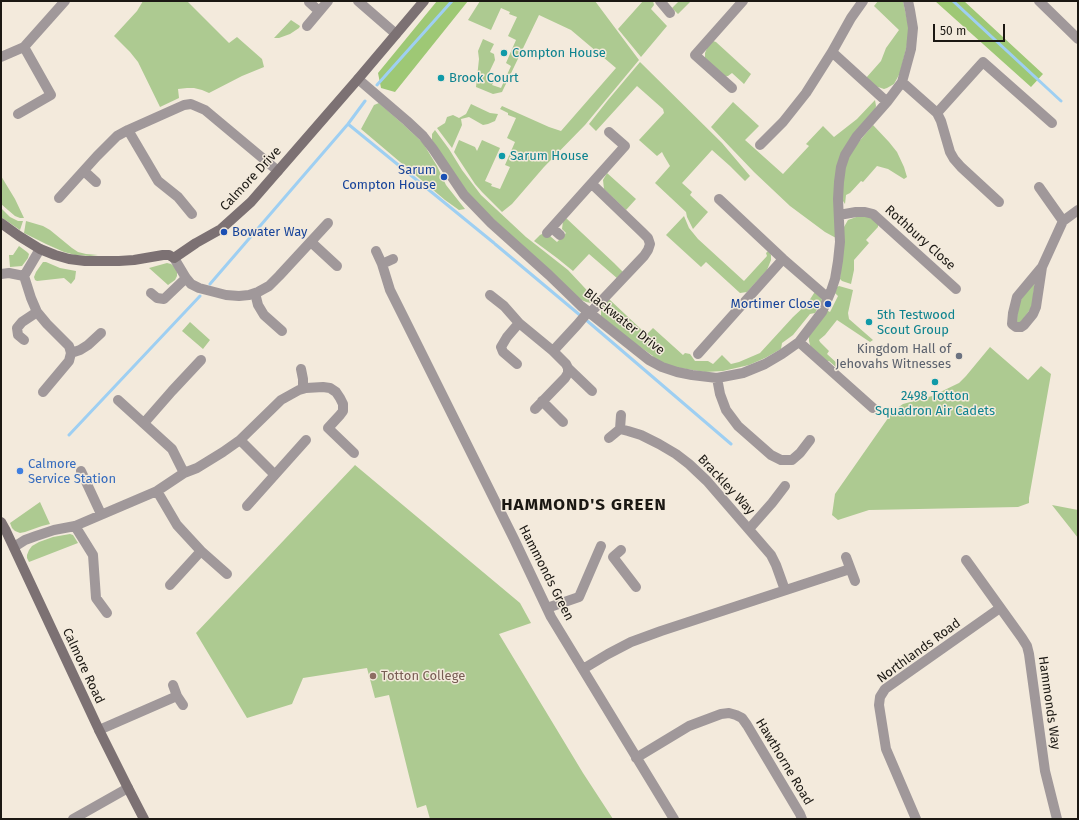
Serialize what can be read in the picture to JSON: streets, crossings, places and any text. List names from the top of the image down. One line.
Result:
{"streets":{"street":["Calmore Drive","Rothbury Close","Blackwater Drive","Brackley Way","Hammonds Green","Northlands Road","Calmore Road","Hammonds Way","Hawthorne Road"]},"crossings":[["Calmore Drive","Blackwater Drive"],["Rothbury Close","Blackwater Drive"],["Hammonds Green","Hawthorne Road"],["Northlands Road","Hammonds Way"]],"districts":["HAMMOND'S GREEN"],"places":["Compton House","Brook Court","Sarum House","Sarum Compton House","Bowater Way","Mortimer Close","5th Testwood Scout Group","Kingdom Hall of Jehovahs Witnesses","2498 Totton Squadron Air Cadets","Calmore Service Station","Totton College"],"scale_bar":"50 m"}
